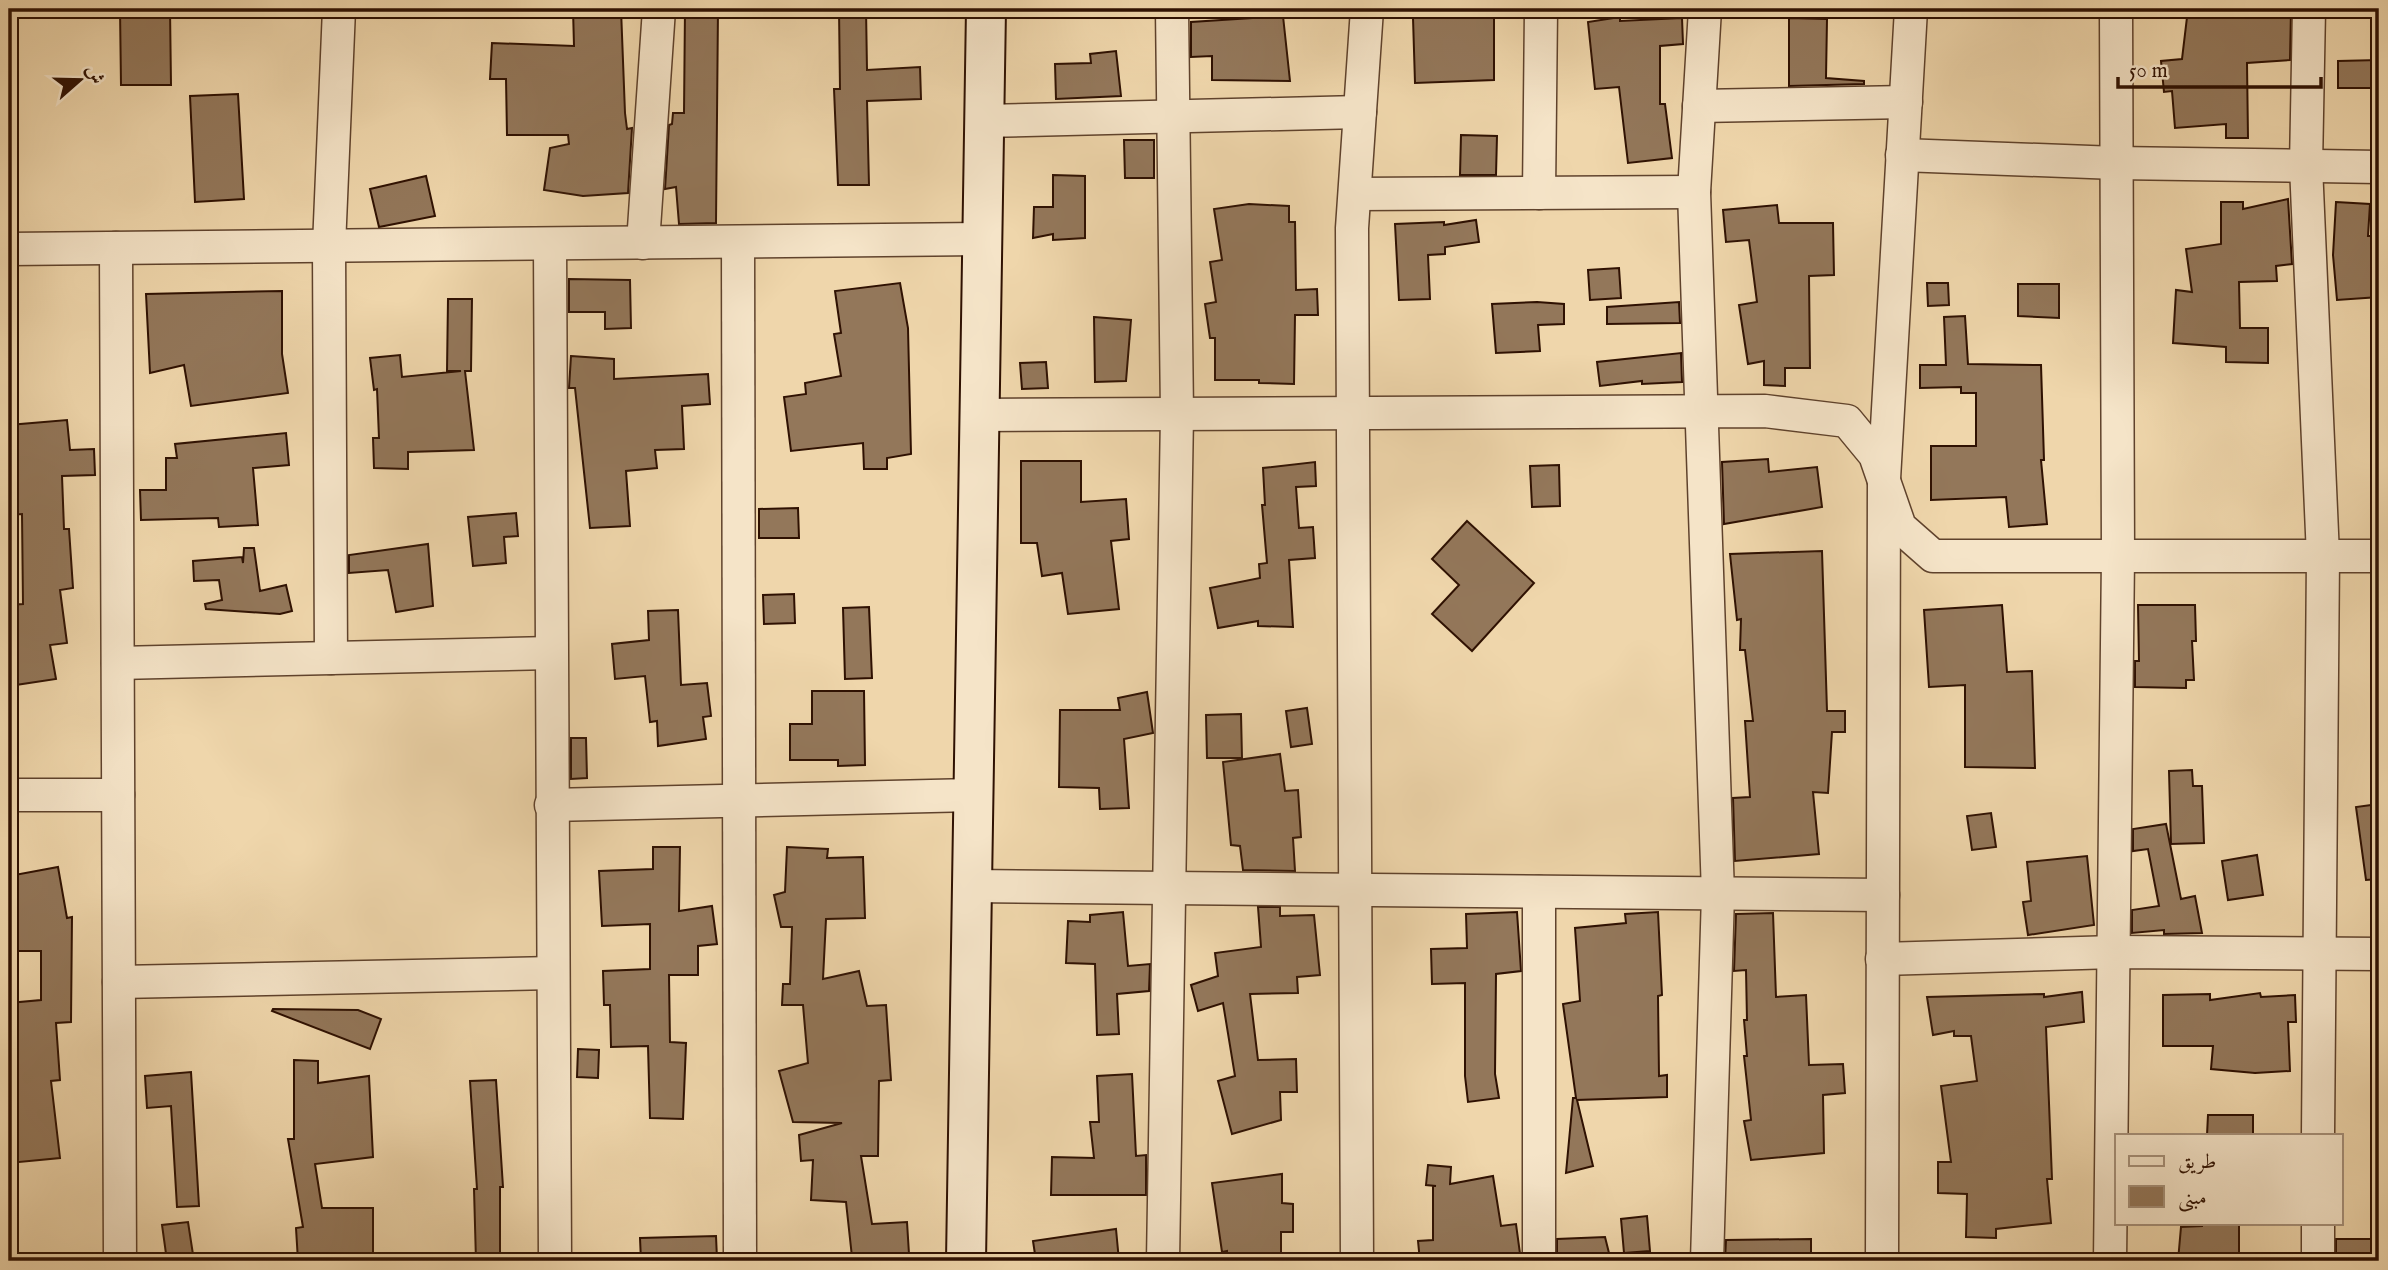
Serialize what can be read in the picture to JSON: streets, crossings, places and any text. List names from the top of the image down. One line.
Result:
{"legend":["طريق","مبنى"],"scale_bar":"50 m","north":"right"}
